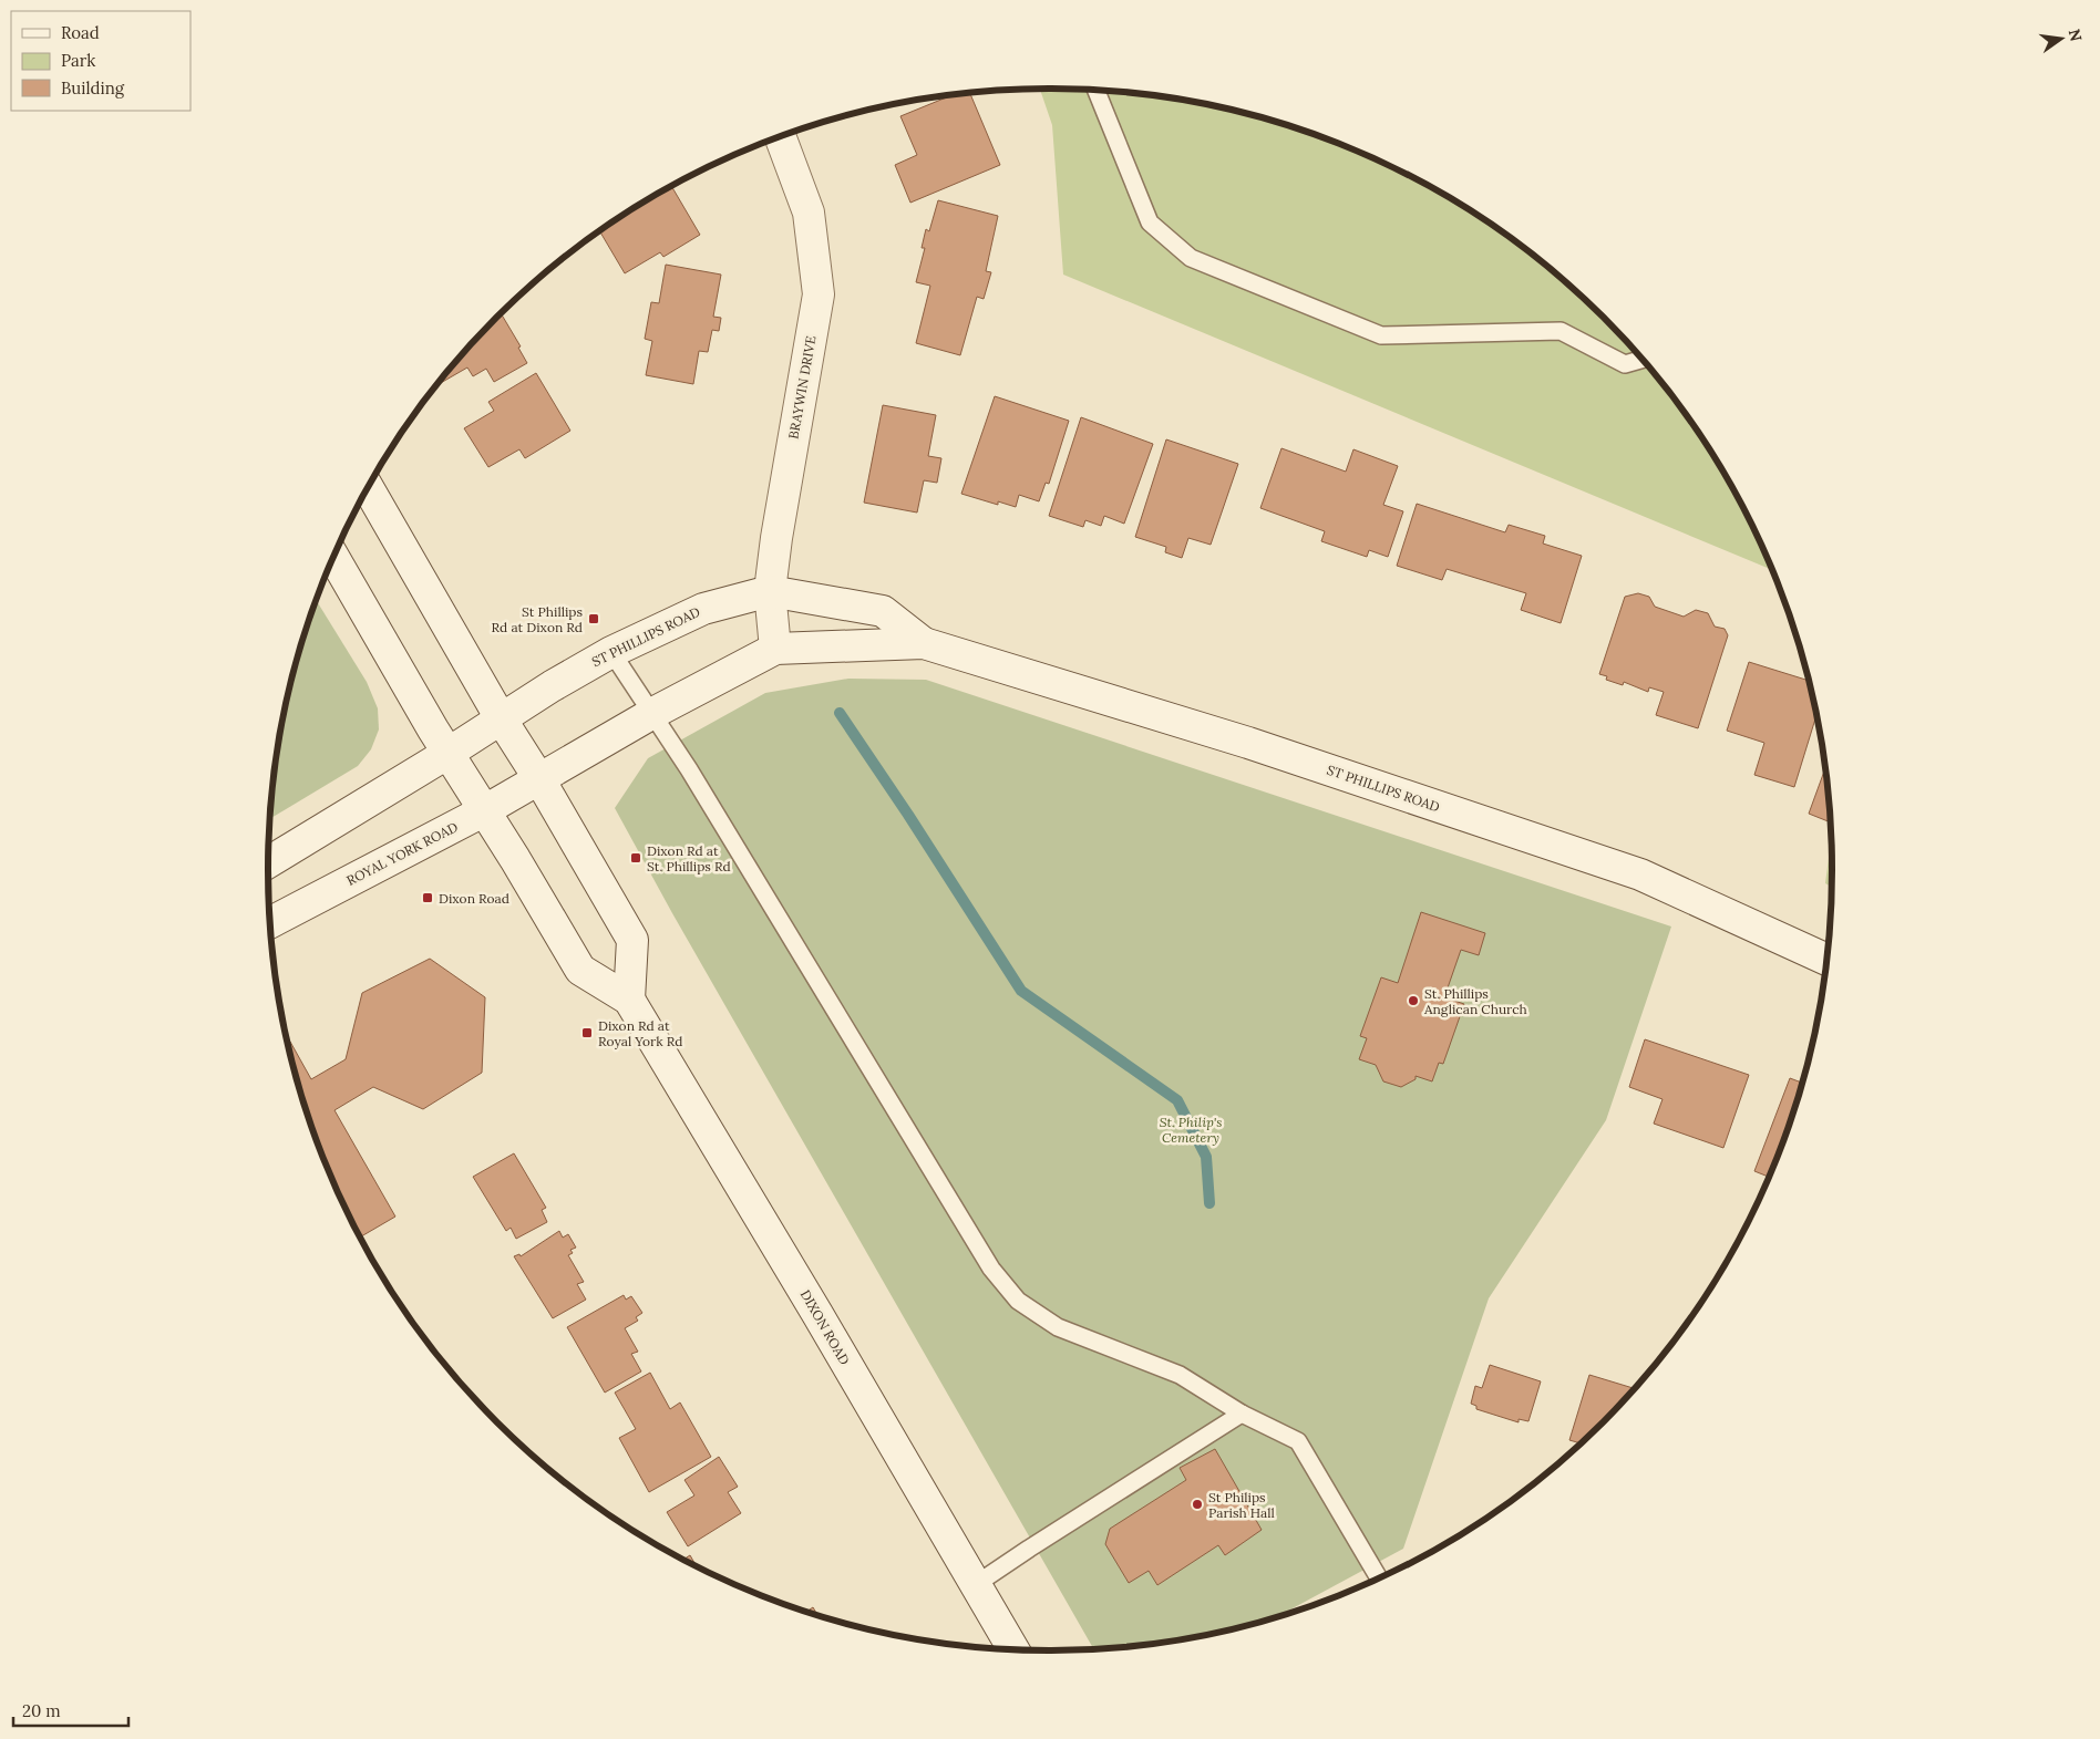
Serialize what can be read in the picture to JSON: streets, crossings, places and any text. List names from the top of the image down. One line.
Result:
{"streets":{"main road":["BRAYWIN DRIVE","ST PHILLIPS ROAD","ROYAL YORK ROAD","DIXON ROAD"]},"crossings":[["BRAYWIN DRIVE","ST PHILLIPS ROAD"],["ST PHILLIPS ROAD","ROYAL YORK ROAD"],["ROYAL YORK ROAD","DIXON ROAD"]],"parks":["St. Philip's Cemetery"],"places":{"transit":["St Phillips Rd at Dixon Rd","Dixon Rd at St. Phillips Rd","Dixon Road","Dixon Rd at Royal York Rd"],"other":["St. Phillips Anglican Church","St Philips Parish Hall"]},"legend":["Road","Park","Building"],"scale_bar":"20 m","north":"right"}
